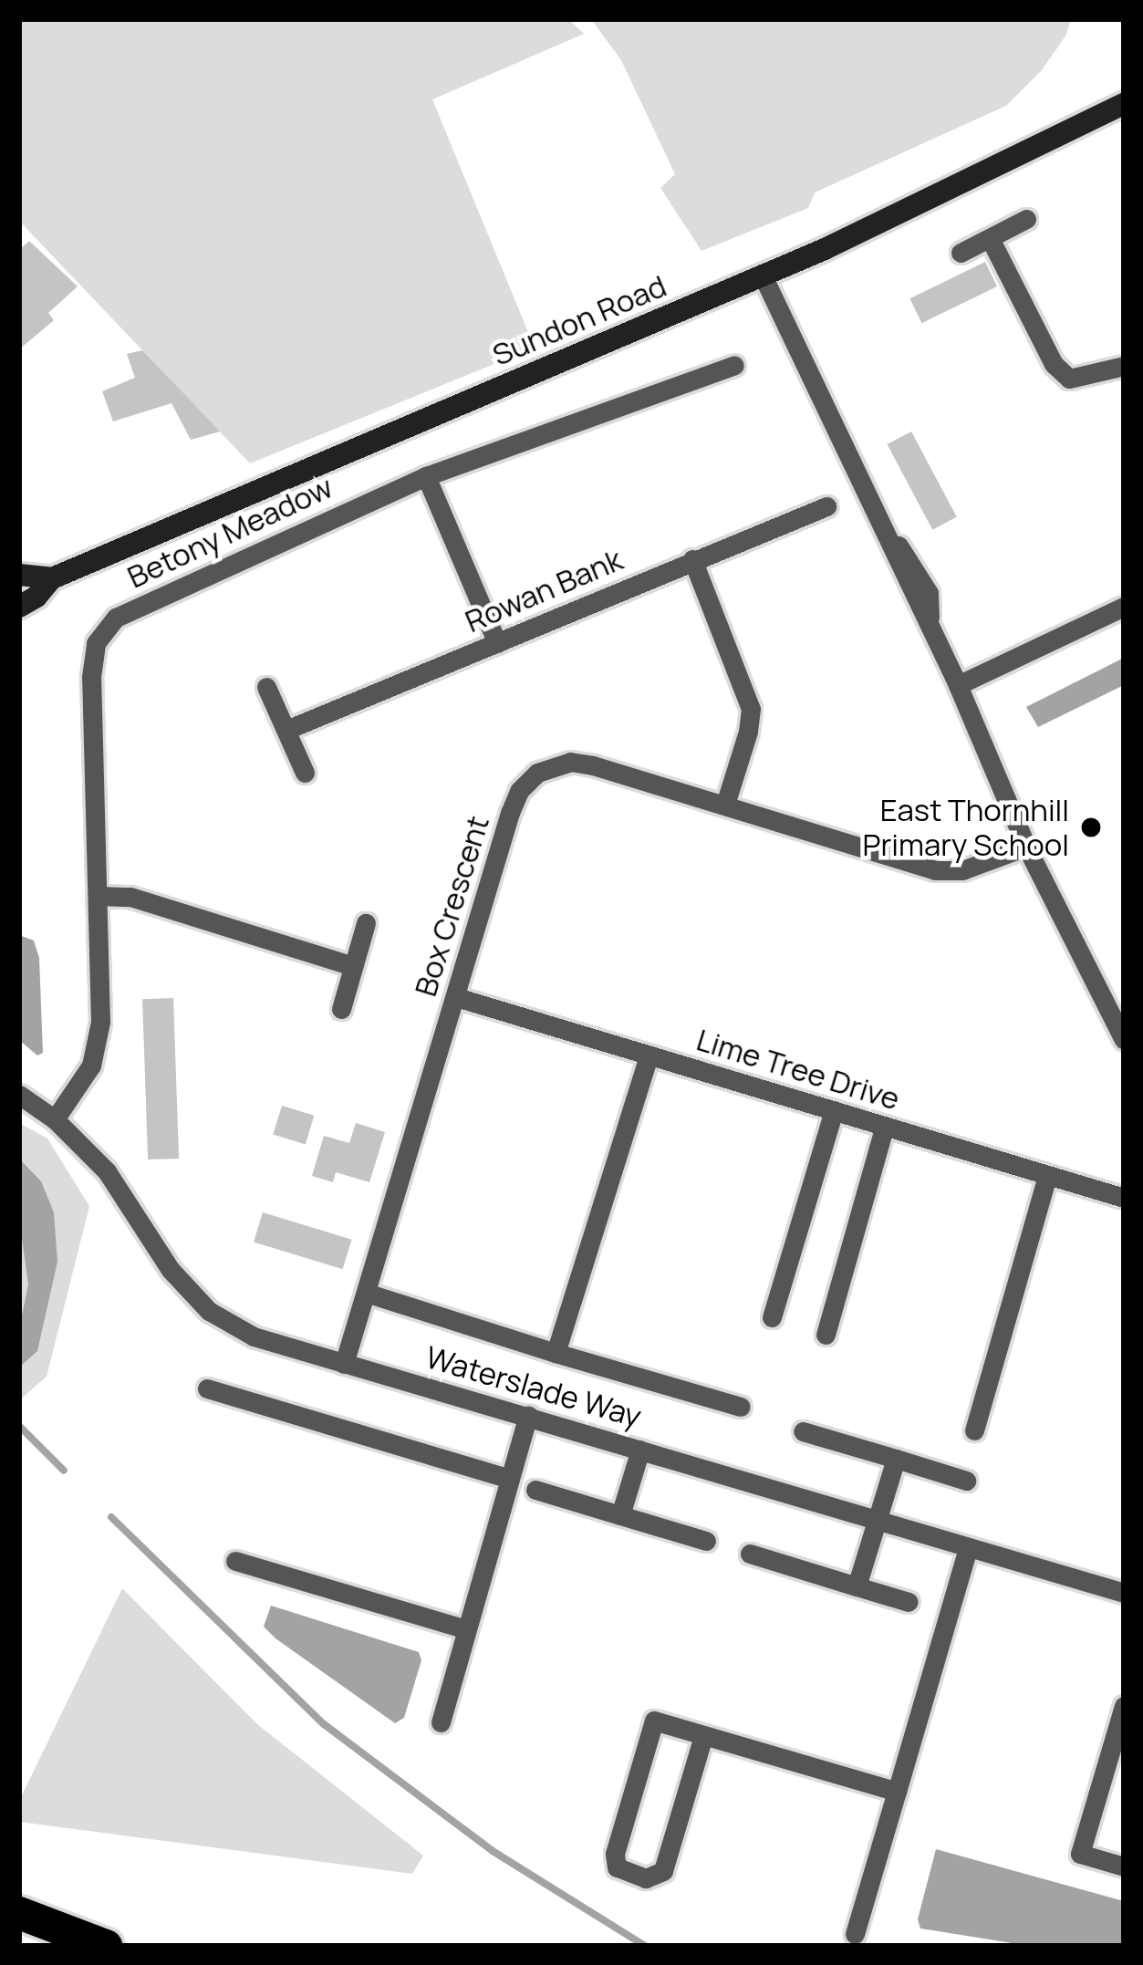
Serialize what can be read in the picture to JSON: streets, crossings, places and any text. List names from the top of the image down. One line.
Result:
{"streets":{"street":["Sundon Road","Betony Meadow","Rowan Bank","Box Crescent","Lime Tree Drive","Waterslade Way"]},"crossings":[["Betony Meadow","Waterslade Way"],["Box Crescent","Lime Tree Drive"],["Box Crescent","Waterslade Way"]],"places":["East Thornhill Primary School"]}
